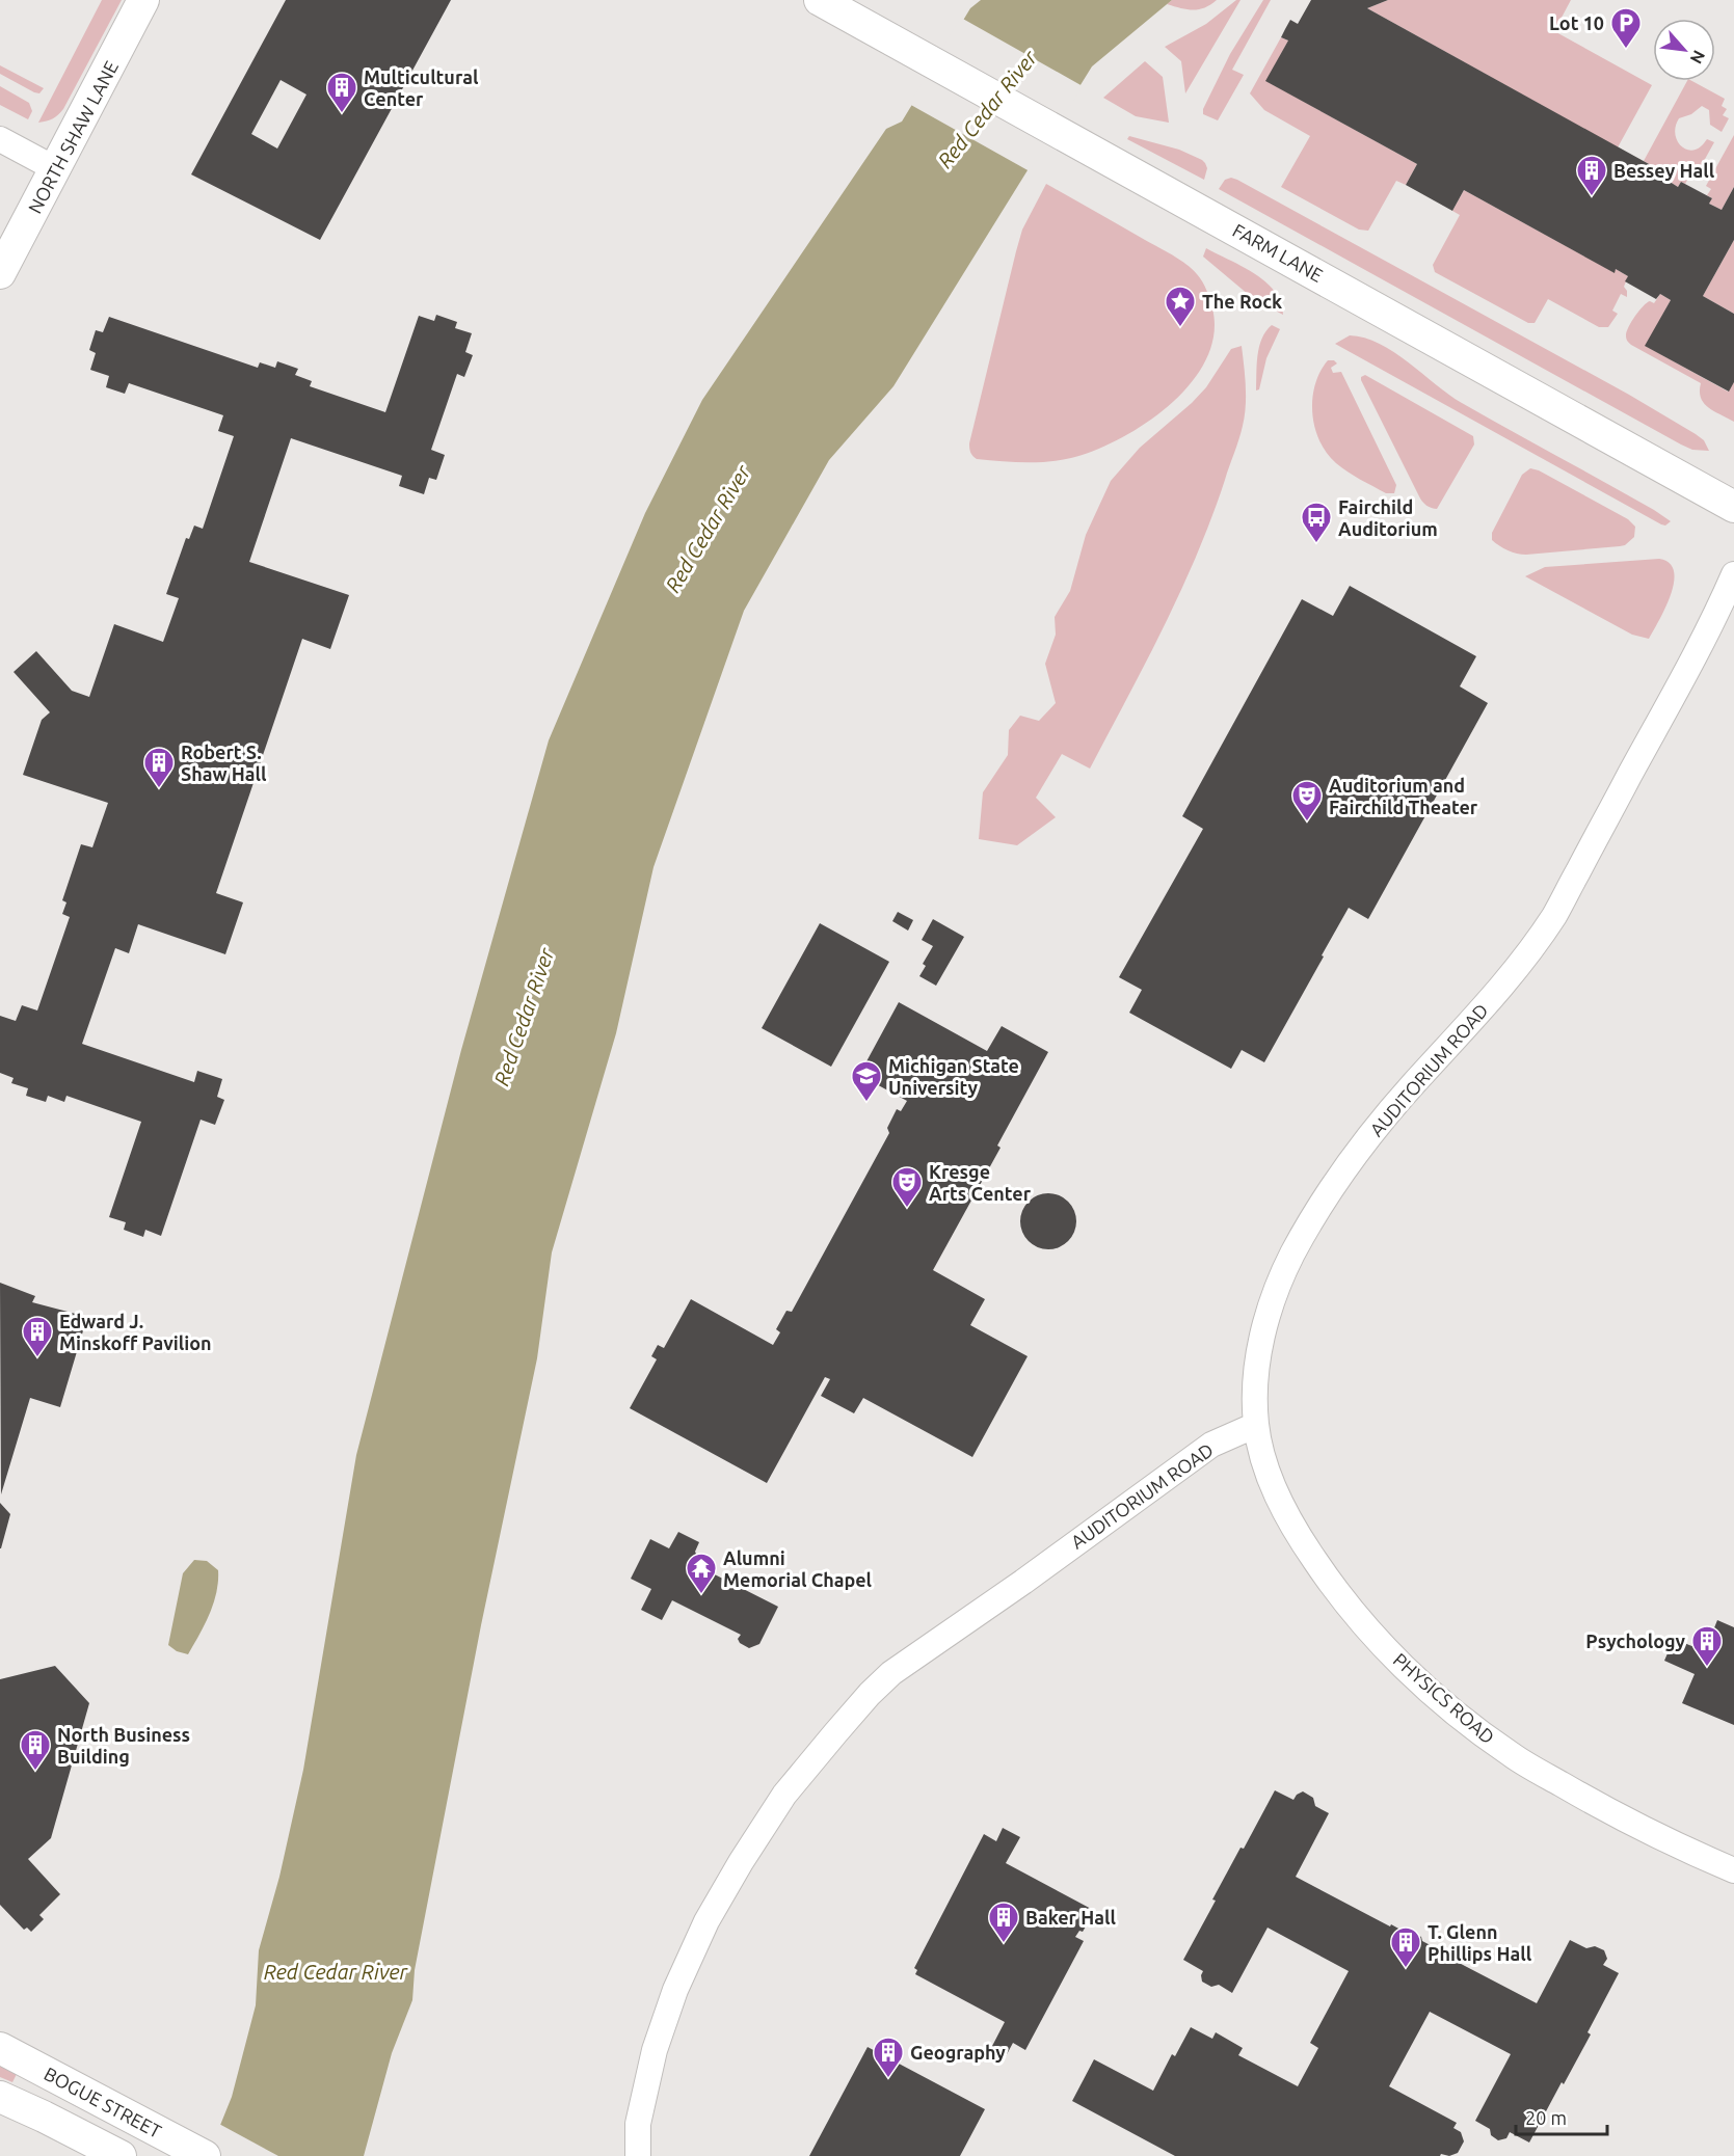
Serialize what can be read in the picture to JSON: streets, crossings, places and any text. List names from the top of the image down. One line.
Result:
{"streets":{"street":["NORTH SHAW LANE","FARM LANE","AUDITORIUM ROAD","PHYSICS ROAD","BOGUE STREET"]},"crossings":[["AUDITORIUM ROAD","PHYSICS ROAD"]],"water":["Red Cedar River"],"places":{"parking":["Lot 10"],"building":["Multicultural Center","Bessey Hall","Robert S. Shaw Hall","Edward J. Minskoff Pavilion","Psychology","North Business Building","Baker Hall","T. Glenn Phillips Hall","Geography"],"place":["The Rock"],"bus stop":["Fairchild Auditorium"],"theatre":["Auditorium and Fairchild Theater","Kresge Arts Center"],"school or university":["Michigan State University"],"temple":["Alumni Memorial Chapel"]},"scale_bar":"20 m","north":"bottom right"}
